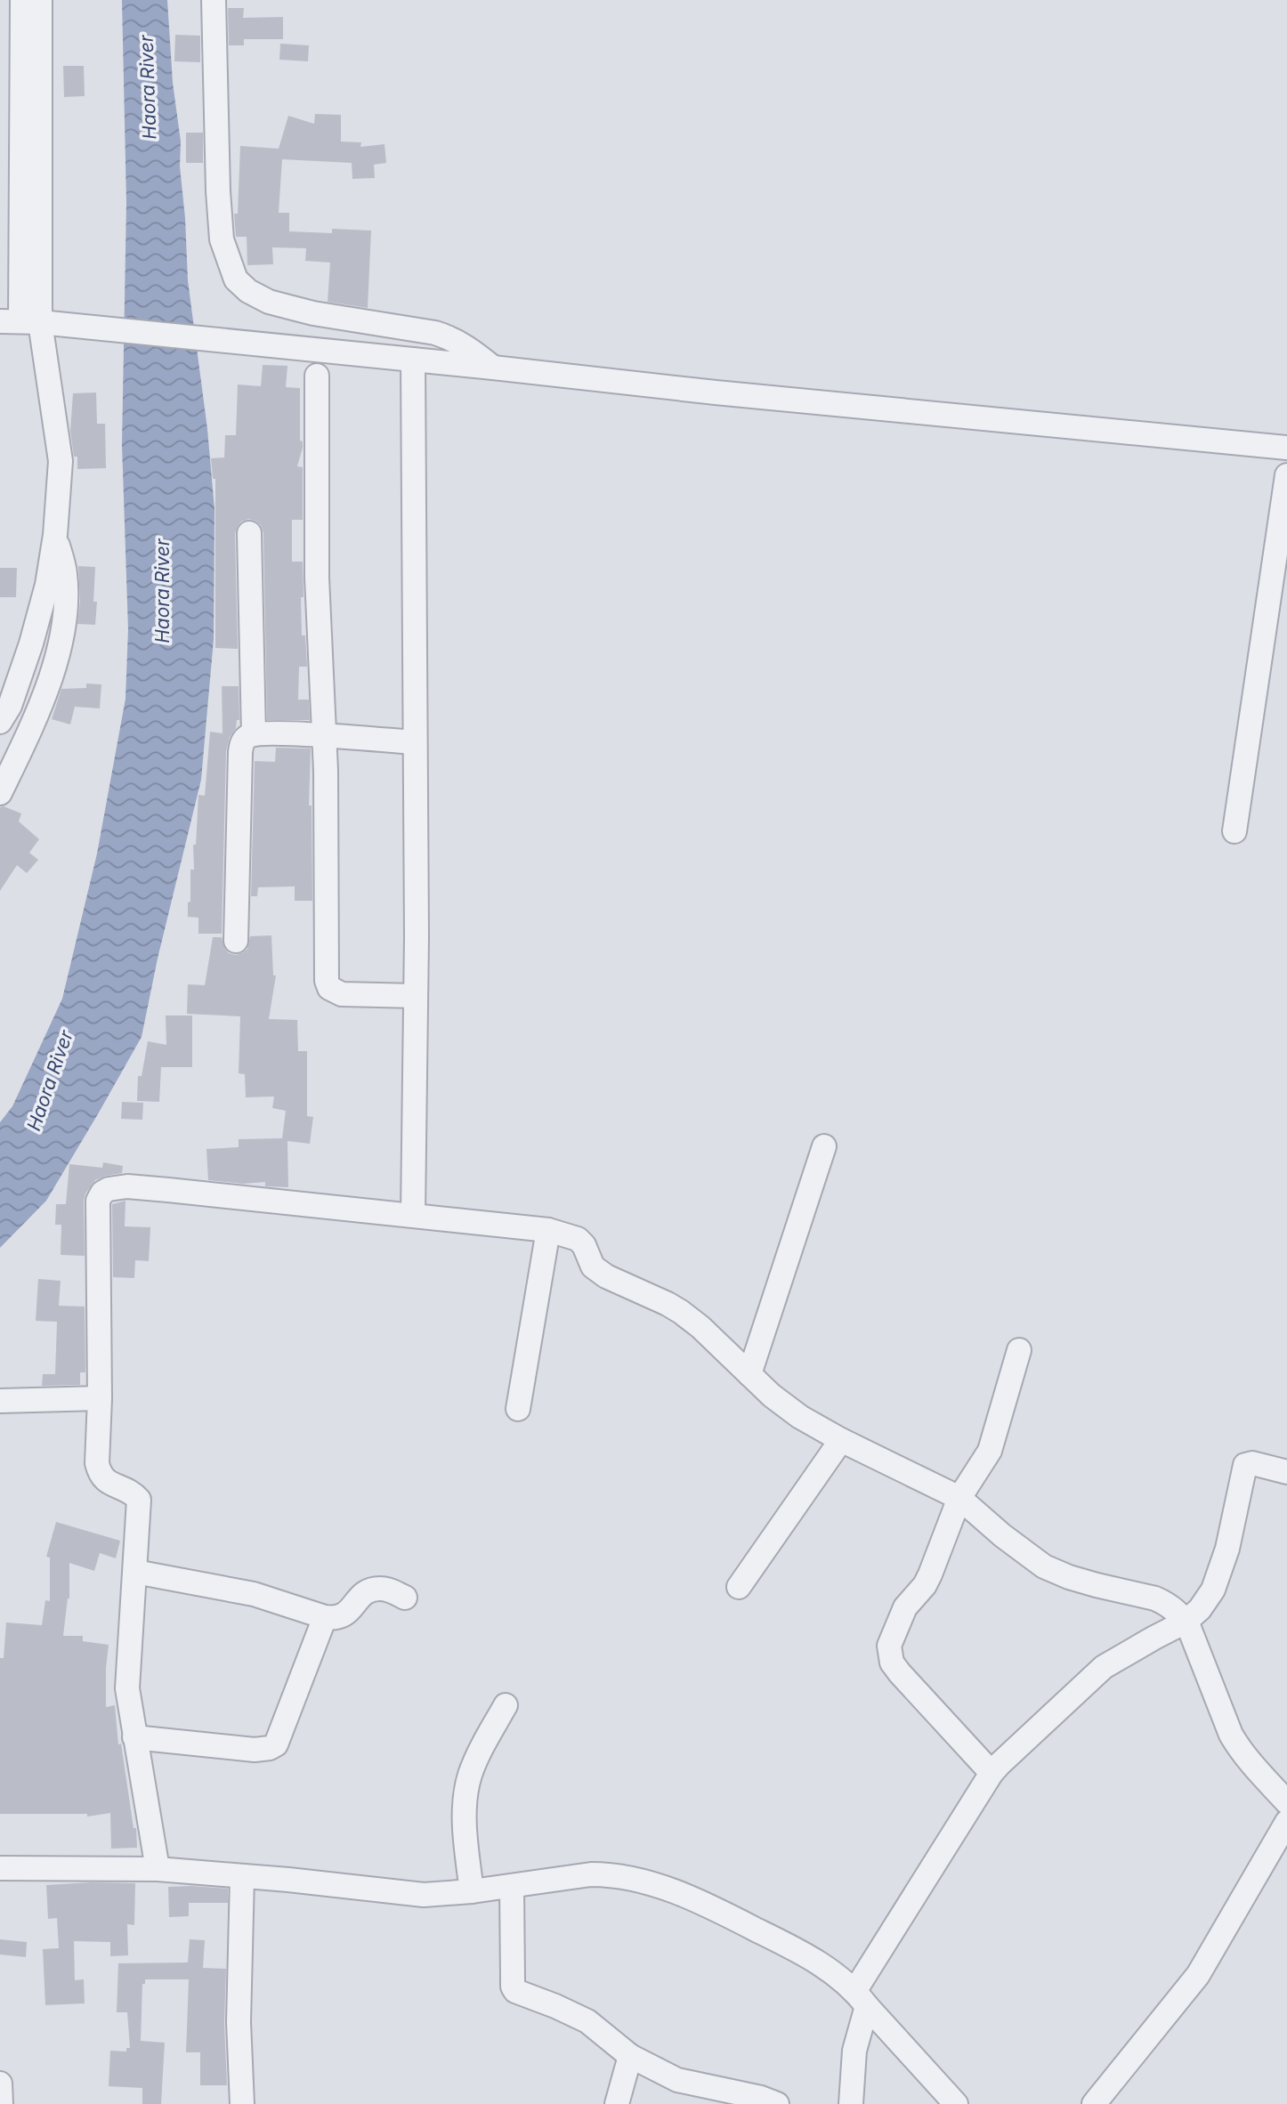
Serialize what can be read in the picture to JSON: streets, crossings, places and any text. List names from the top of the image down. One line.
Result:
{"water":["Haora River"]}
